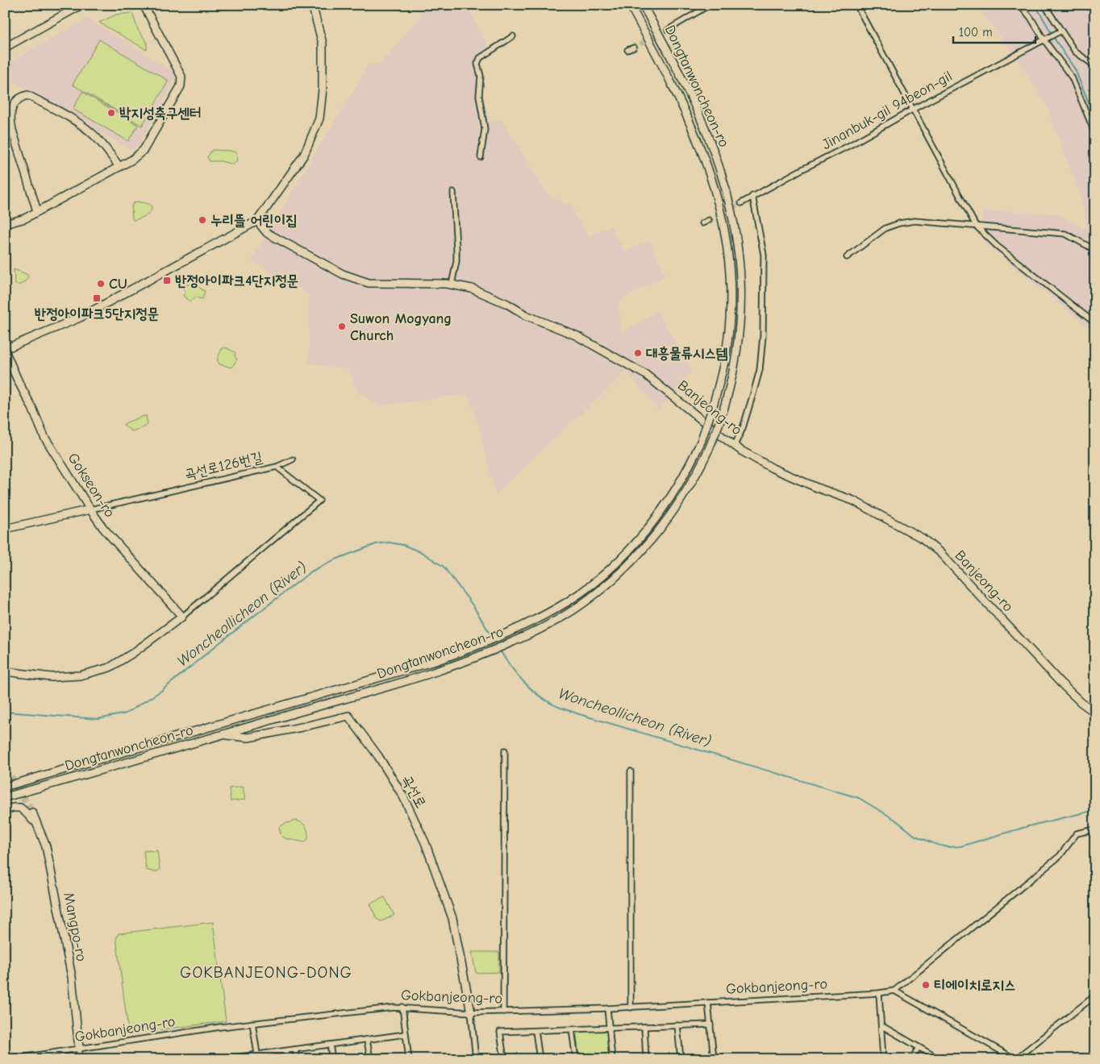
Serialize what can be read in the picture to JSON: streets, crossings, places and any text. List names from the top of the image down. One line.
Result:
{"streets":{"main road":["Dongtanwoncheon-ro","Banjeong-ro","Gokseon-ro","곡선로","Mangpo-ro"],"street":["Jinanbuk-gil 94beon-gil","곡선로126번길","Gokbanjeong-ro"]},"crossings":[["Dongtanwoncheon-ro","곡선로"],["곡선로126번길","Gokseon-ro"],["곡선로","Gokbanjeong-ro"],["Mangpo-ro","Gokbanjeong-ro"]],"districts":["GOKBANJEONG-DONG"],"water":["Woncheollicheon (River)"],"places":{"other":["박지성축구센터","누리뜰 어린이집","CU","Suwon Mogyang Church","대흥물류시스템","티에이치로지스"],"transit":["반정아이파크4단지정문","반정아이파크5단지정문"]},"scale_bar":"100 m"}
